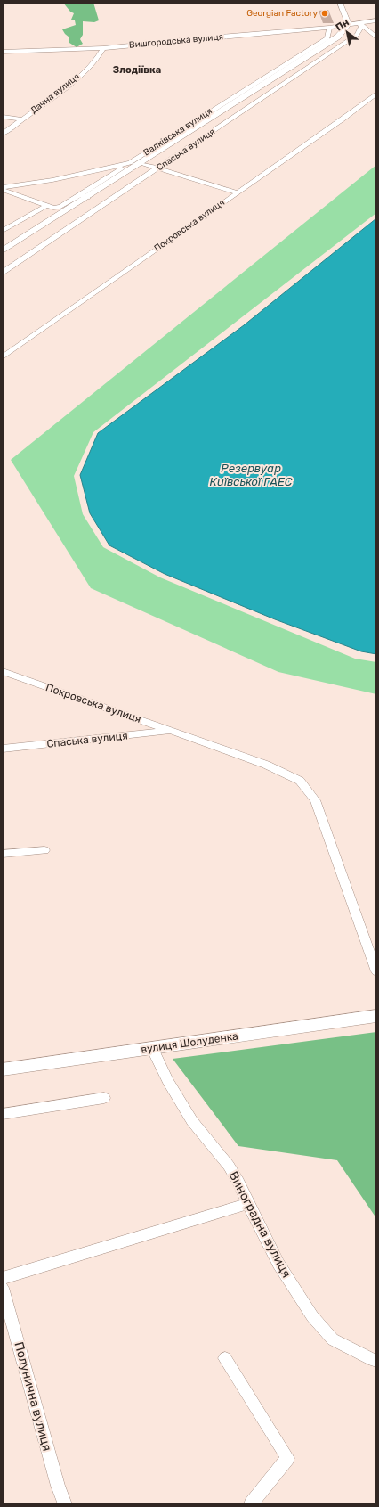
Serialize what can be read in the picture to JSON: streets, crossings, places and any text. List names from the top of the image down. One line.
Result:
{"streets":{"main road":["вулиця Шолуденка"],"street":["Вишгородська вулиця","Дачна вулиця","Валківська вулиця","Спаська вулиця","Покровська вулиця","Виноградна вулиця","Полунична вулиця"]},"crossings":[["Вишгородська вулиця","Дачна вулиця"],["Вишгородська вулиця","Валківська вулиця"],["Вишгородська вулиця","Спаська вулиця"],["Валківська вулиця","Спаська вулиця"],["Спаська вулиця","Покровська вулиця"],["вулиця Шолуденка","Виноградна вулиця"]],"districts":["Злодіївка"],"water":["Резервуар Київської ГАЕС"],"places":["Georgian Factory"],"north":"top left"}
